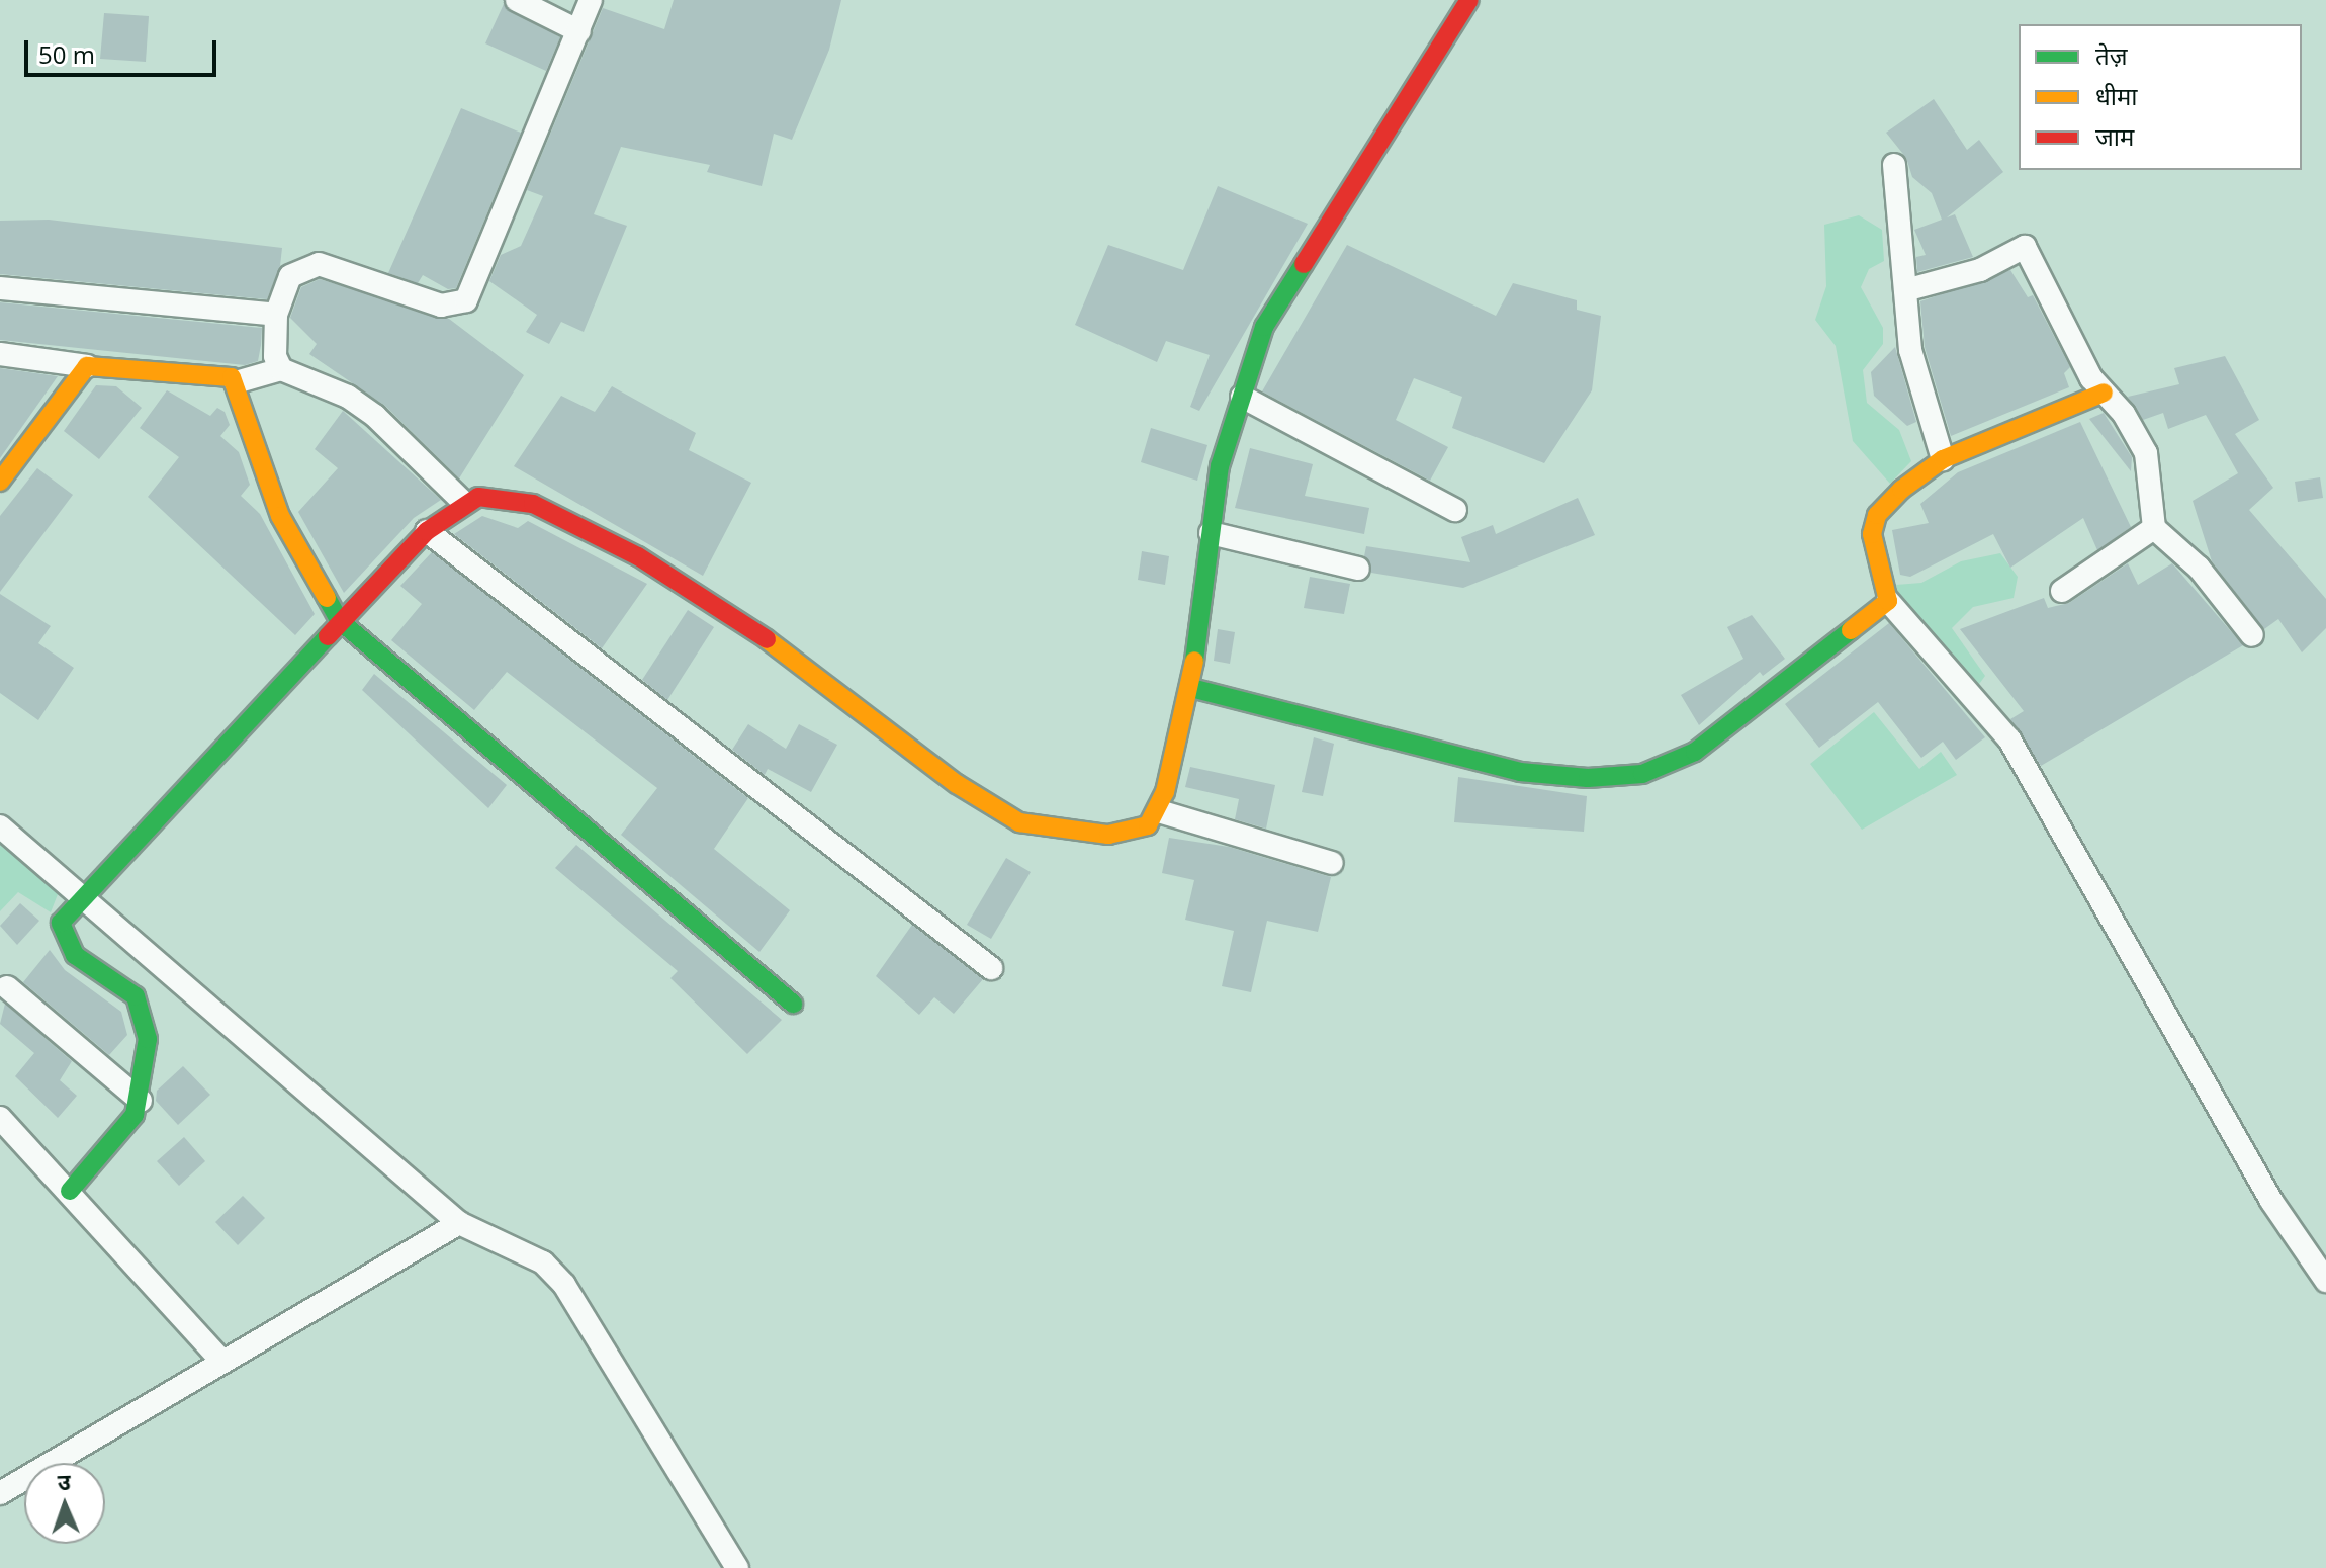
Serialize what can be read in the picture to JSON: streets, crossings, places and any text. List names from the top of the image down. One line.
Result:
{"legend":["तेज़","धीमा","जाम"],"scale_bar":"50 m","north":"top"}
